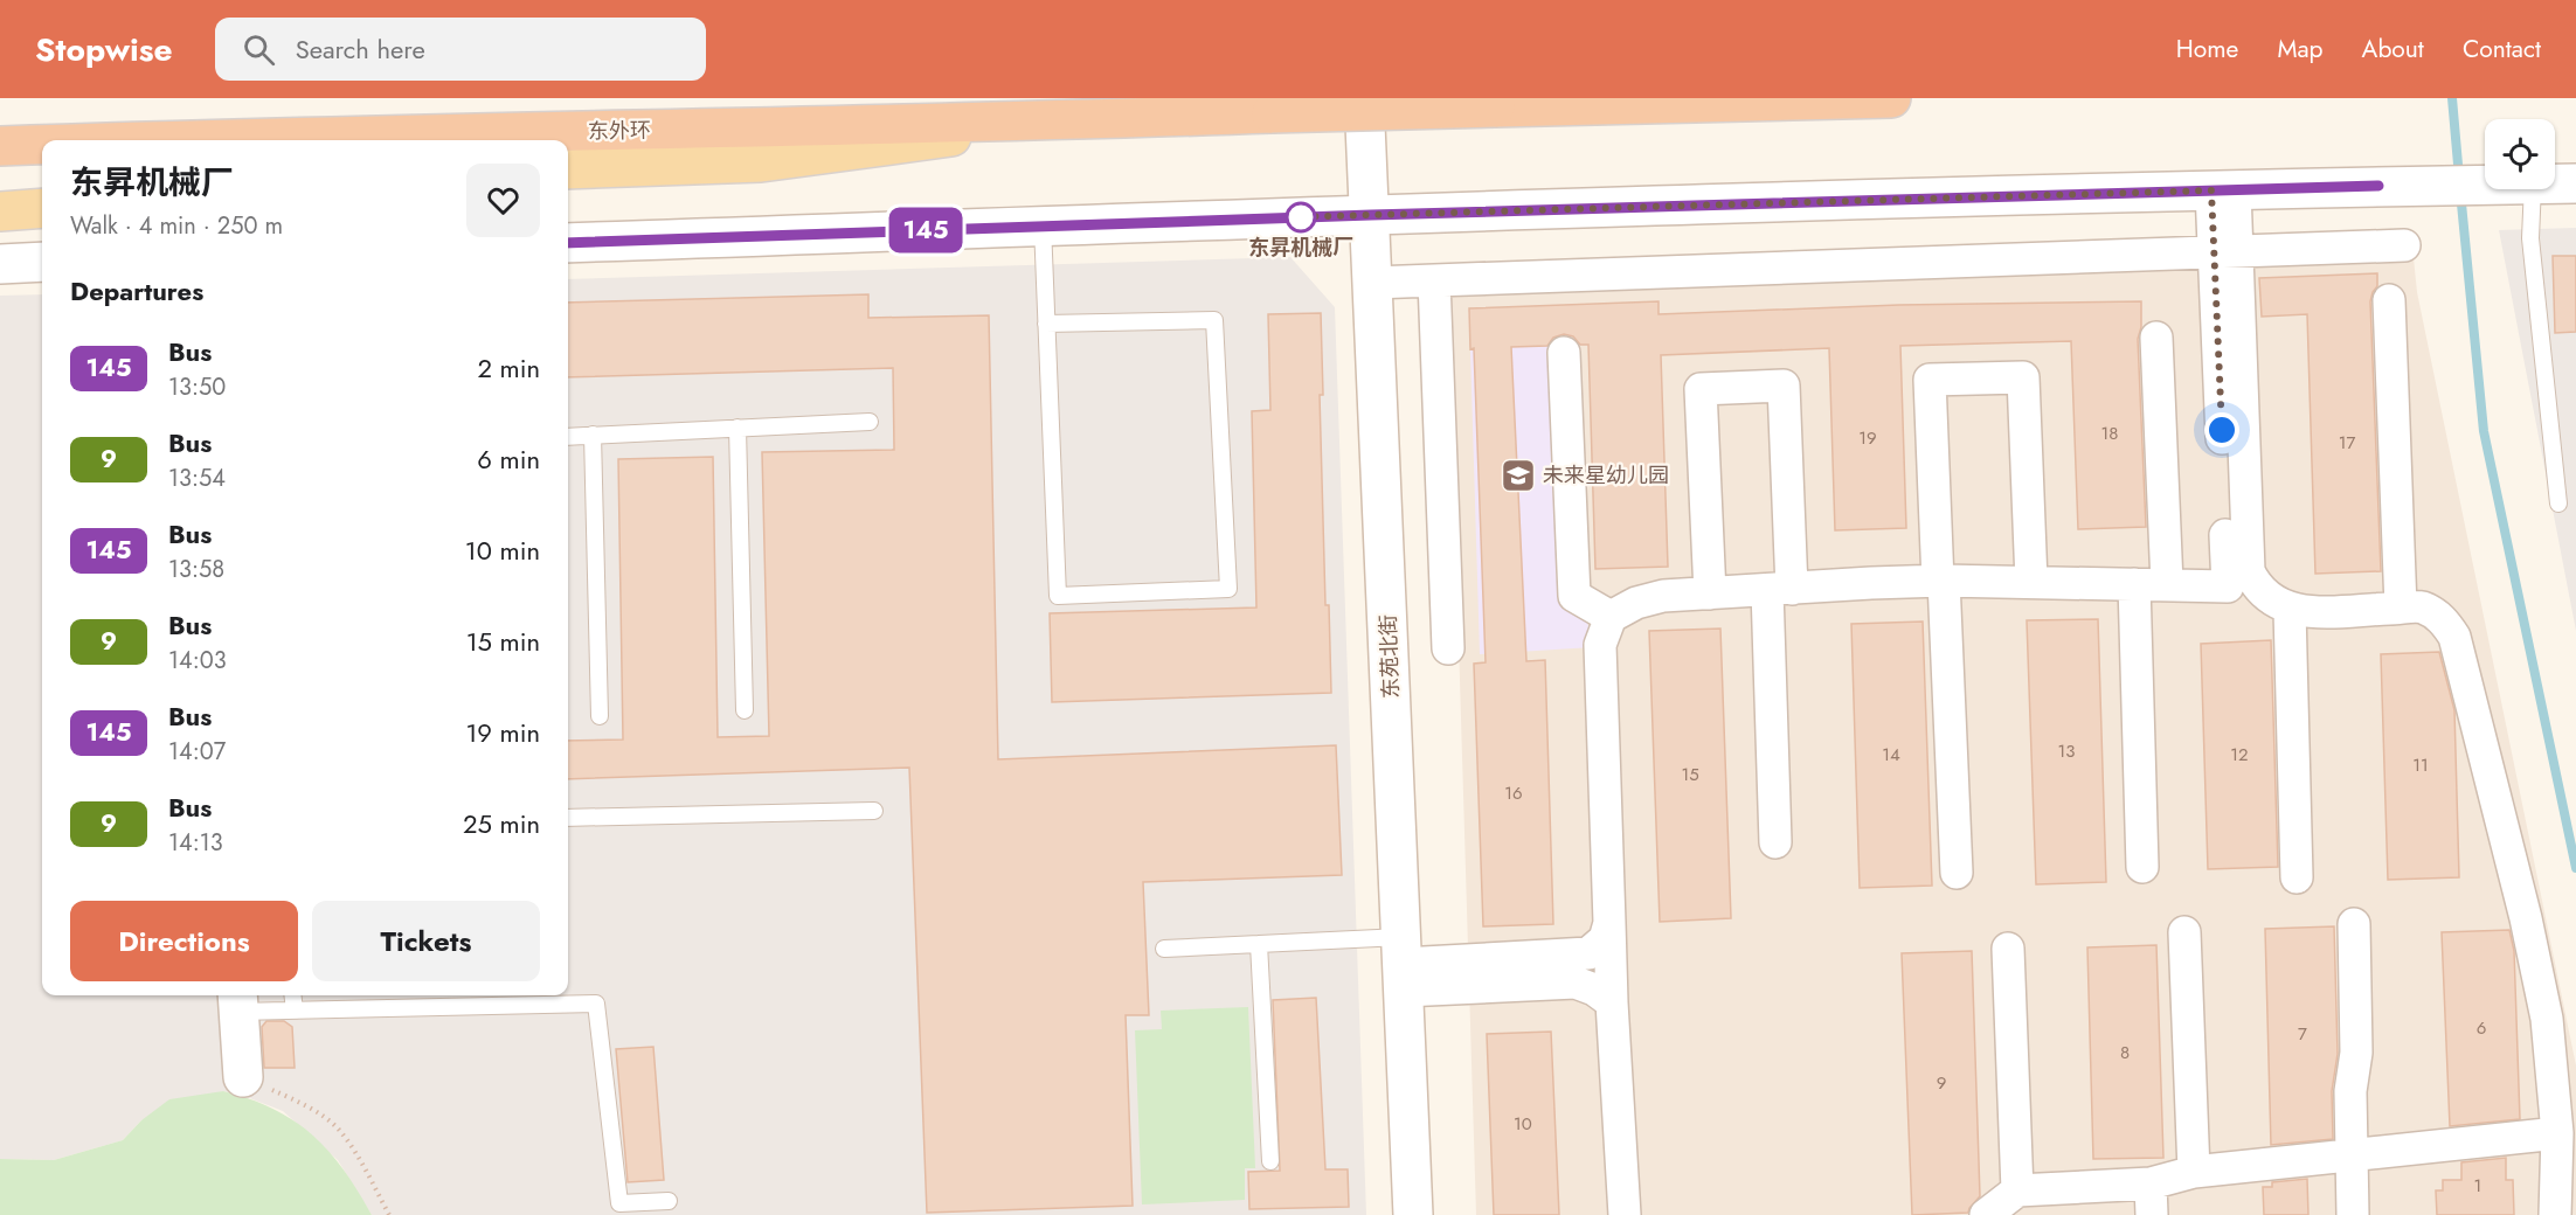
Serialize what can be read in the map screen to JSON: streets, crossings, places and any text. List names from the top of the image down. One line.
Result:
{"streets":{"highway":["东外环"],"street":["东苑北街"]},"places":{"other":["东昇机械厂"],"school or university":["未来星幼儿园"]},"lines":["bus line 145"],"house_numbers":["18","19","17","13","14","12","11","15","16","6","7","8","9","10","1"],"page":{"header":"Stopwise","search":"Search here","nav":["Home","Map","About","Contact"],"on_map":"145","heading":[["东昇机械厂","Walk · 4 min · 250 m"],"Departures"],"list":[{"mark":"145","name":"Bus","note":"13:50","value":"2 min"},{"mark":"9","name":"Bus","note":"13:54","value":"6 min"},{"mark":"145","name":"Bus","note":"13:58","value":"10 min"},{"mark":"9","name":"Bus","note":"14:03","value":"15 min"},{"mark":"145","name":"Bus","note":"14:07","value":"19 min"},{"mark":"9","name":"Bus","note":"14:13","value":"25 min"}],"buttons":["Directions","Tickets"]}}
